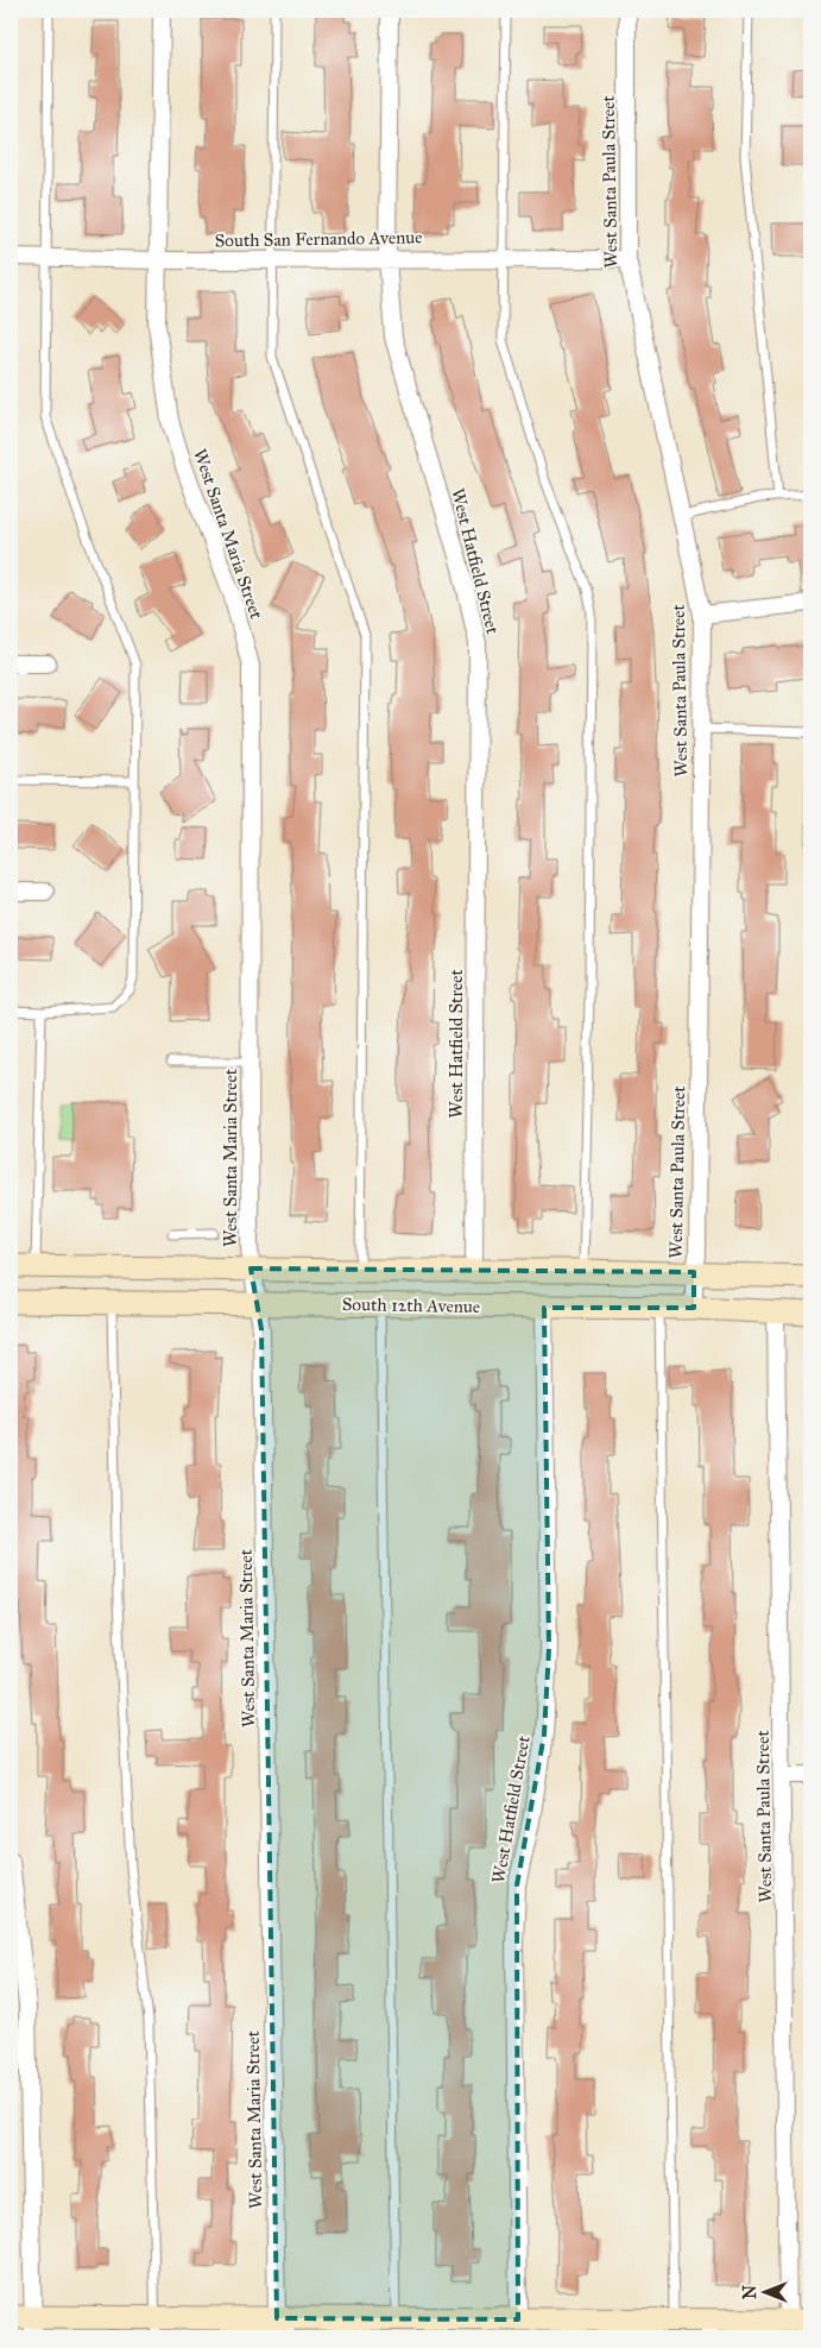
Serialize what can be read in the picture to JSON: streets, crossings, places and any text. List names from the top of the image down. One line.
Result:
{"streets":{"main road":["South 12th Avenue"],"street":["West Santa Paula Street","South San Fernando Avenue","West Santa Maria Street","West Hatfield Street"]},"crossings":[["West Santa Paula Street","South San Fernando Avenue"],["West Santa Paula Street","South 12th Avenue"],["South San Fernando Avenue","West Santa Maria Street"],["South San Fernando Avenue","West Hatfield Street"],["West Santa Maria Street","South 12th Avenue"],["West Hatfield Street","South 12th Avenue"]],"north":"left"}
